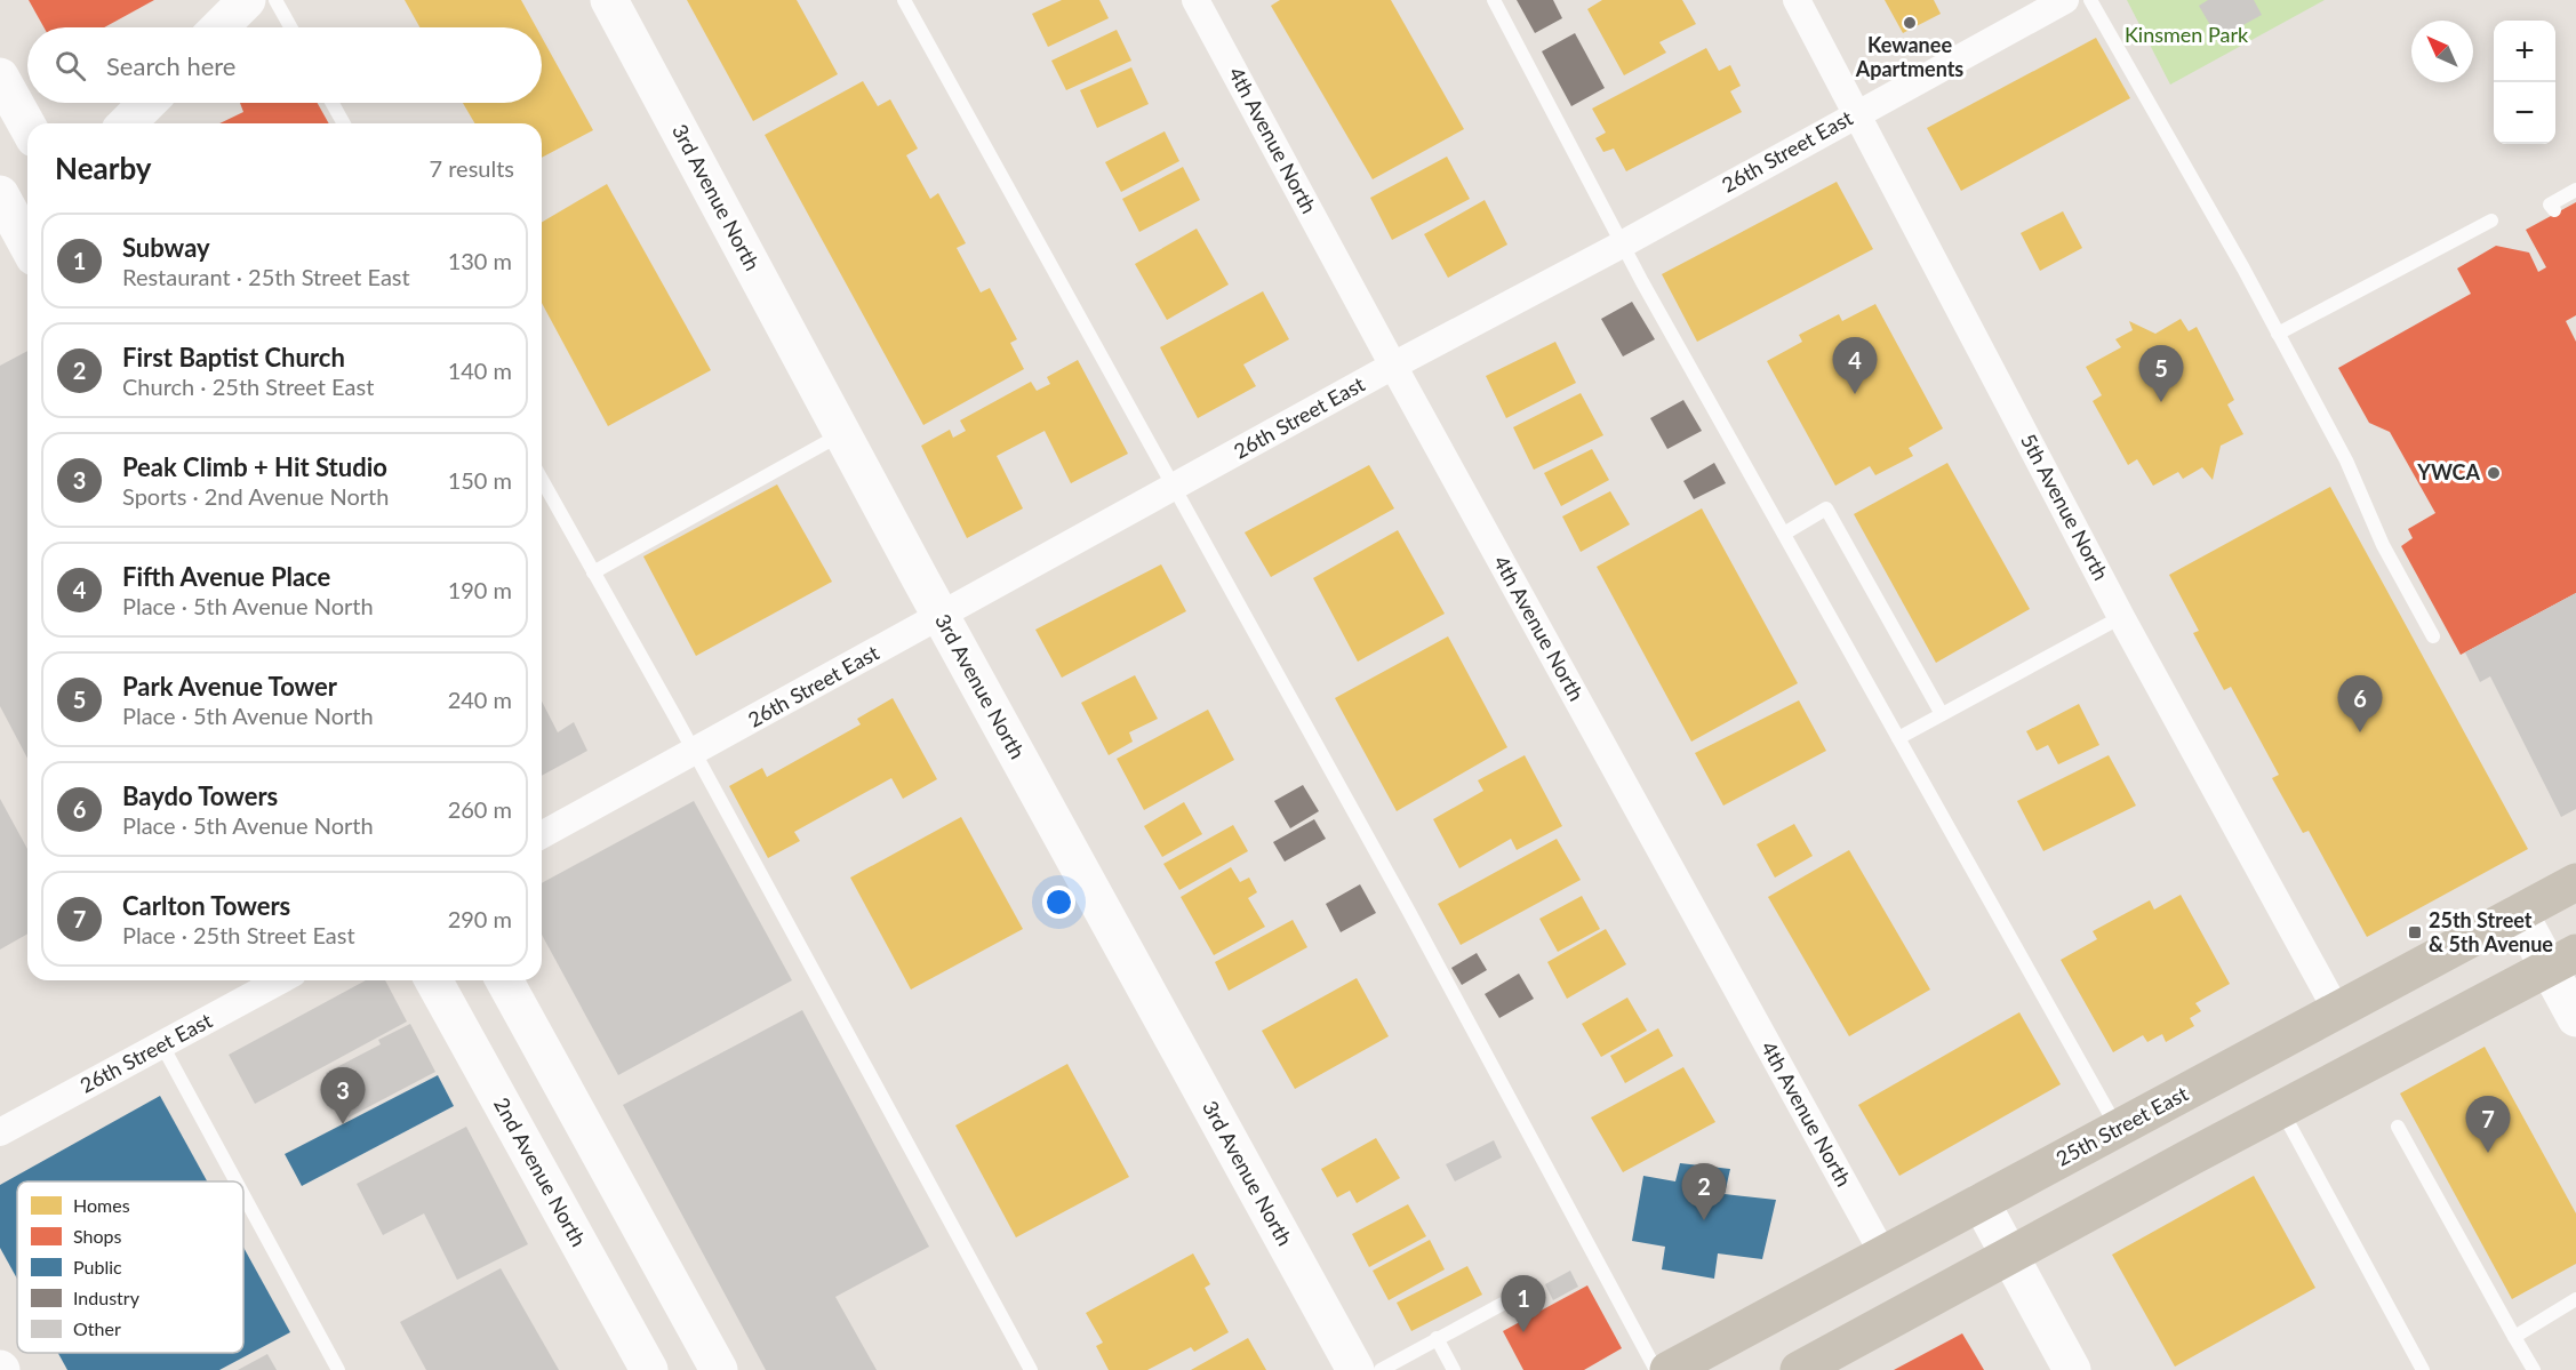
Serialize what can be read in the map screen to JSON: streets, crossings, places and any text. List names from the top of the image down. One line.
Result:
{"streets":{"main road":["25th Street East"],"street":["4th Avenue North","26th Street East","3rd Avenue North","5th Avenue North","2nd Avenue North"]},"crossings":[["4th Avenue North","26th Street East"],["4th Avenue North","25th Street East"],["26th Street East","3rd Avenue North"],["26th Street East","5th Avenue North"],["5th Avenue North","25th Street East"]],"parks":["Kinsmen Park"],"places":{"other":["Kewanee Apartments","YWCA"],"transit":["25th Street & 5th Avenue"]},"legend":["Homes","Shops","Public","Industry","Other"],"north":"top left","page":{"map_buttons":["+","−"],"search":"Search here","heading":["Nearby","7 results"],"list":[{"mark":"1","name":"Subway","note":"Restaurant · 25th Street East","value":"130 m"},{"mark":"2","name":"First Baptist Church","note":"Church · 25th Street East","value":"140 m"},{"mark":"3","name":"Peak Climb + Hit Studio","note":"Sports · 2nd Avenue North","value":"150 m"},{"mark":"4","name":"Fifth Avenue Place","note":"Place · 5th Avenue North","value":"190 m"},{"mark":"5","name":"Park Avenue Tower","note":"Place · 5th Avenue North","value":"240 m"},{"mark":"6","name":"Baydo Towers","note":"Place · 5th Avenue North","value":"260 m"},{"mark":"7","name":"Carlton Towers","note":"Place · 25th Street East","value":"290 m"}],"pins":["4","5","6","3","7","2","1"]}}
